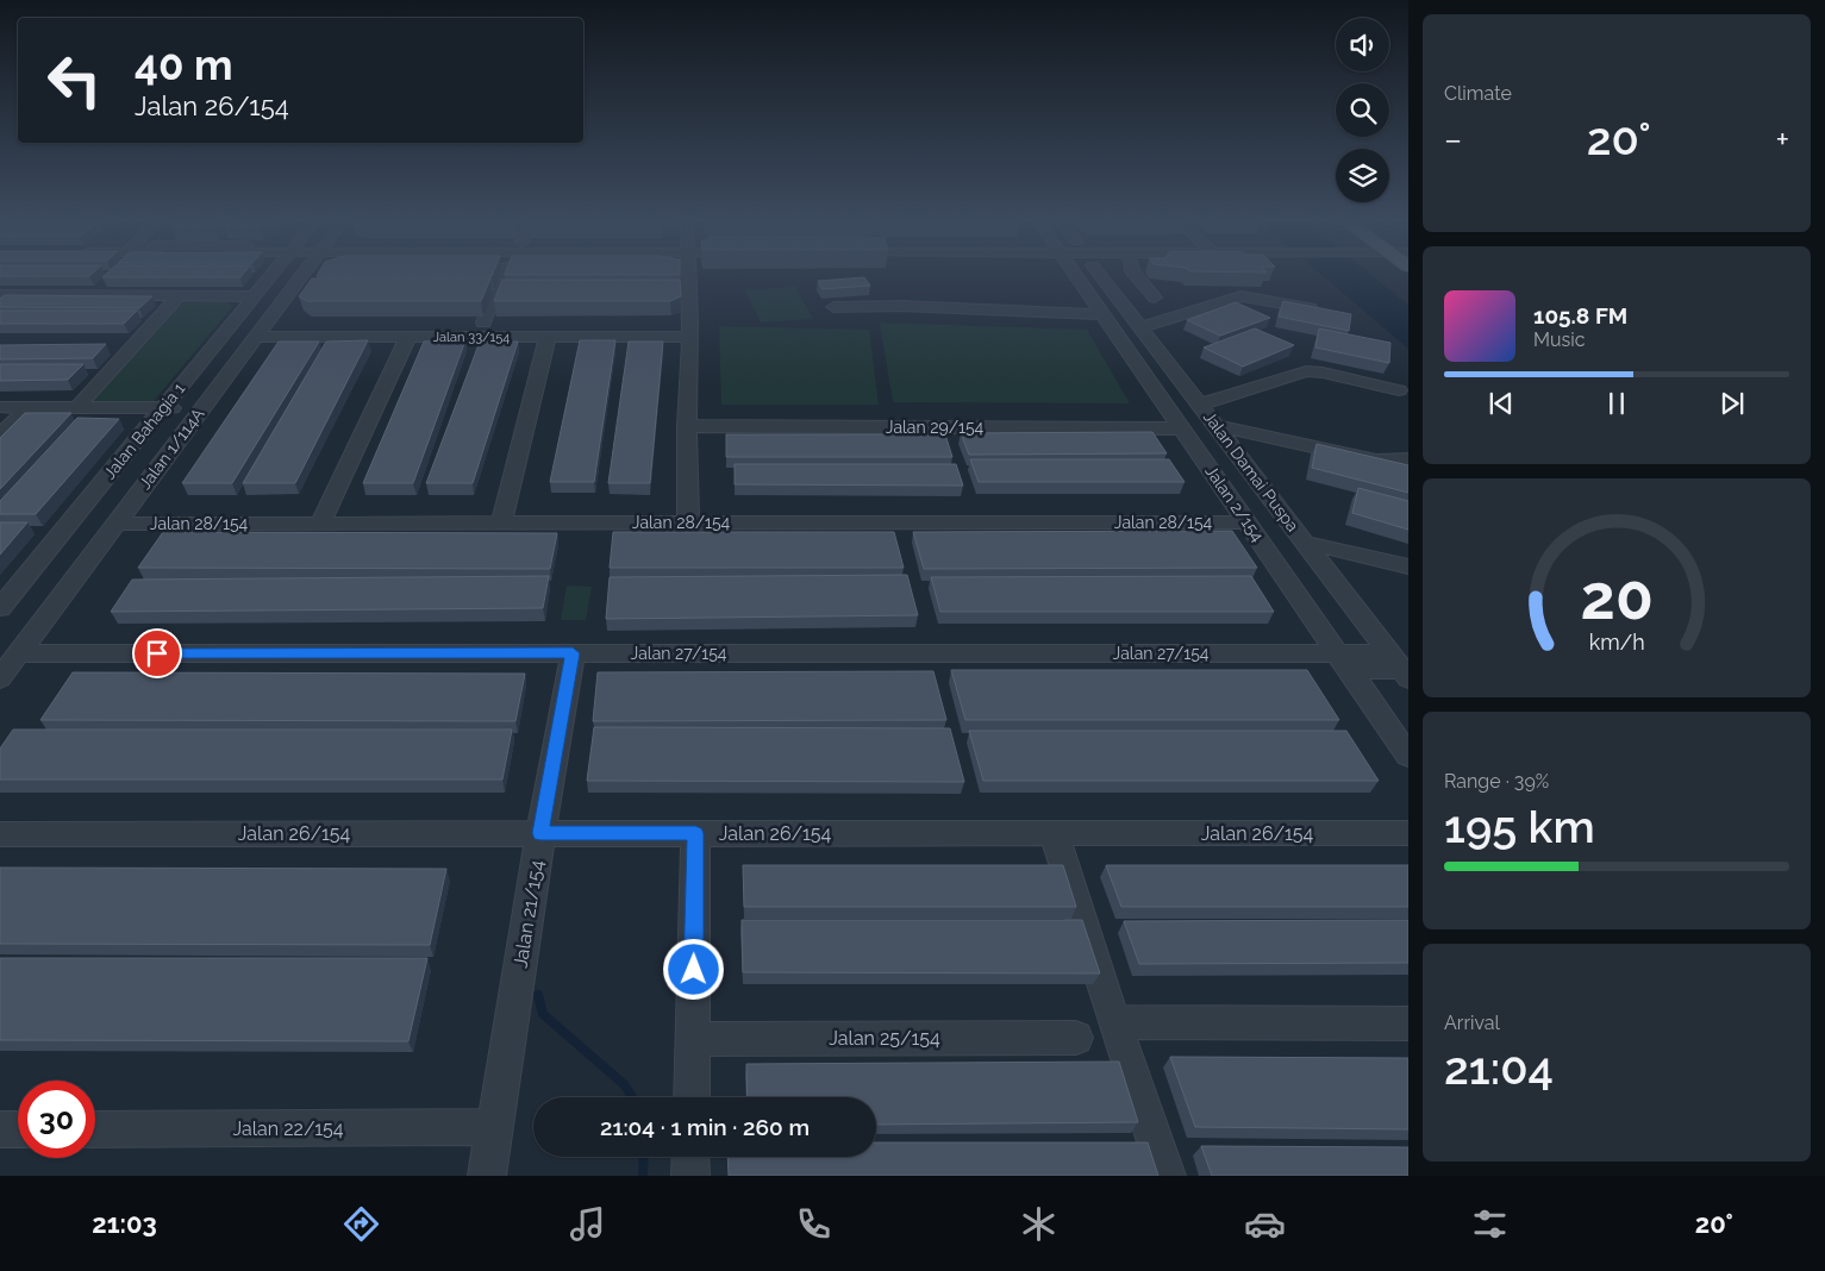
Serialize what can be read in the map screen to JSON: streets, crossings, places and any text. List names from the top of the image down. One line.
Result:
{"streets":{"street":["Jalan 33/154","Jalan 29/154","Jalan Bahagia 1","Jalan 1/114A","Jalan Damai Puspa","Jalan 2/154","Jalan 28/154","Jalan 27/154","Jalan 26/154","Jalan 21/154","Jalan 25/154","Jalan 22/154"]},"crossings":[["Jalan 33/154","Jalan 1/114A"],["Jalan 29/154","Jalan 2/154"],["Jalan 1/114A","Jalan 28/154"],["Jalan 1/114A","Jalan 27/154"],["Jalan Damai Puspa","Jalan 27/154"],["Jalan 2/154","Jalan 28/154"],["Jalan 2/154","Jalan 27/154"],["Jalan 27/154","Jalan 21/154"],["Jalan 26/154","Jalan 21/154"],["Jalan 21/154","Jalan 22/154"]],"page":{"tile":["Climate",["Range · 39%","195 km"],["Arrival","21:04"]],"turn":["40 m","Jalan 26/154"],"heat":["−","20°","+"],"song":["105.8 FM","Music"],"limit":"30","trip":"21:04 · 1 min · 260 m","tabs":["21:03","20°"],"gauge":["20","km/h"]}}
